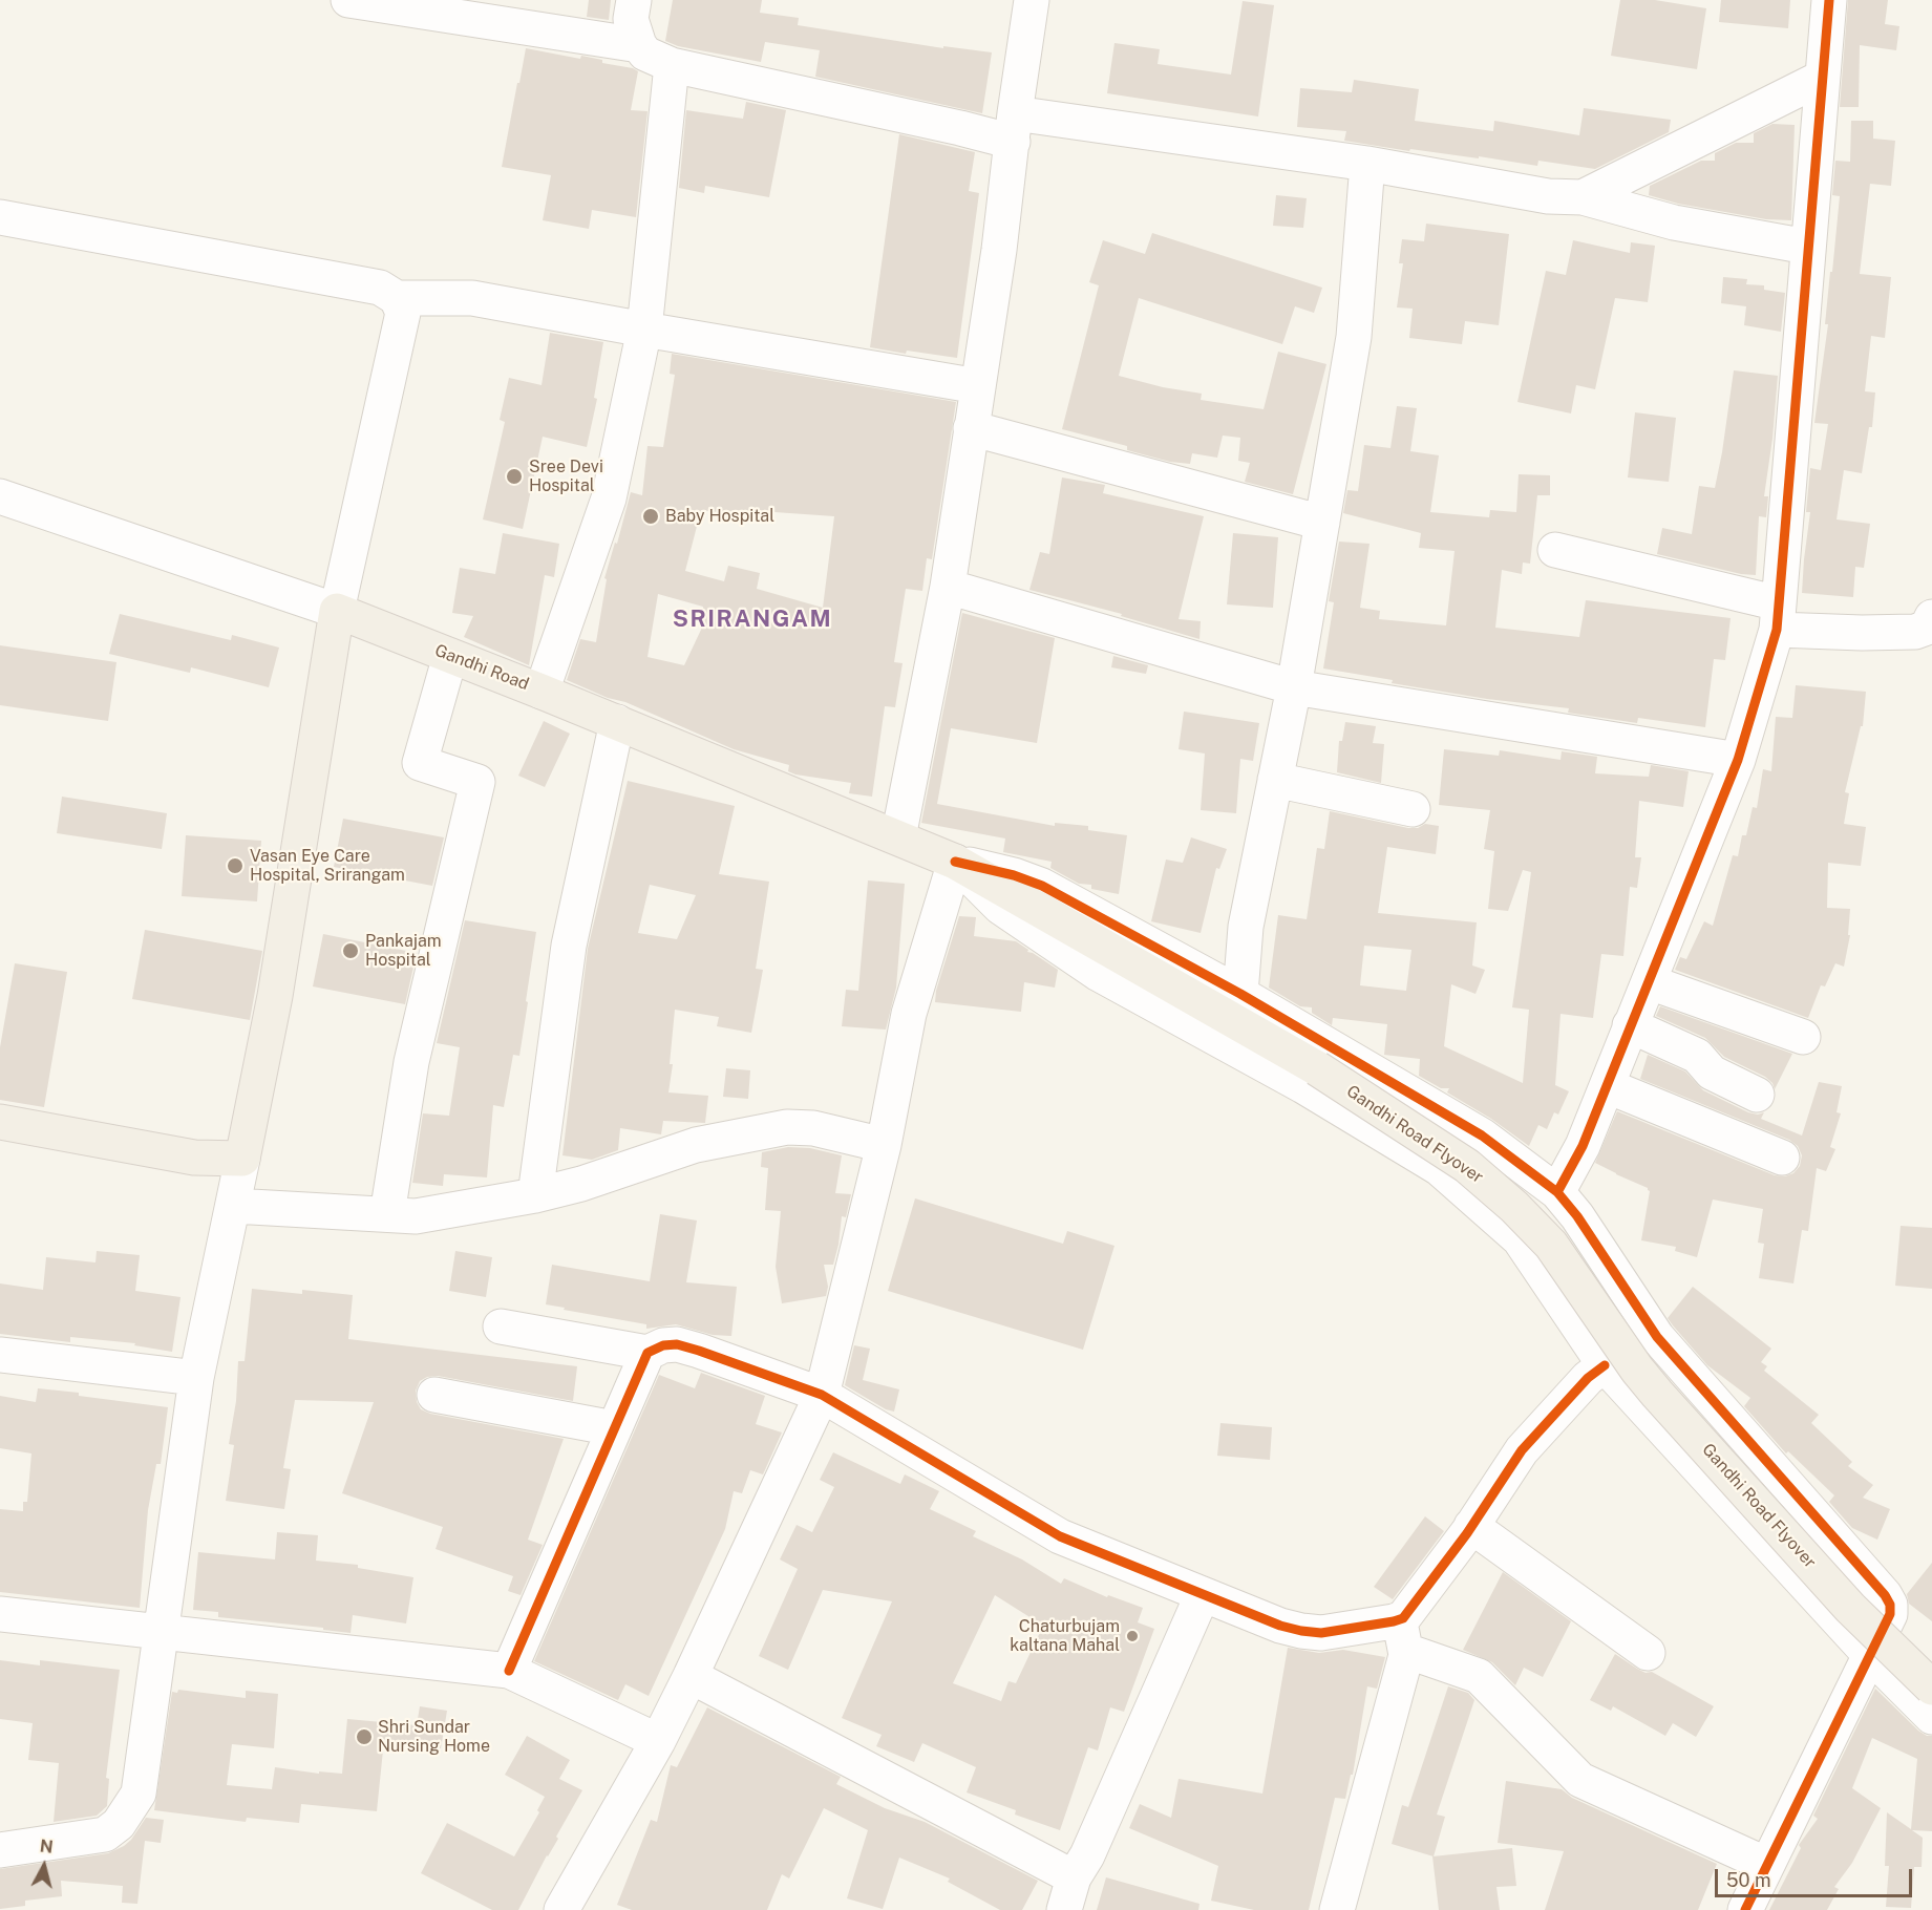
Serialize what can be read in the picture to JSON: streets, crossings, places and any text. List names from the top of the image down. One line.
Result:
{"streets":{"main road":["Gandhi Road","Gandhi Road Flyover"]},"crossings":[["Gandhi Road","Gandhi Road Flyover"]],"districts":["SRIRANGAM"],"places":["Sree Devi Hospital","Baby Hospital","Vasan Eye Care Hospital, Srirangam","Pankajam Hospital","Chaturbujam kaltana Mahal","Shri Sundar Nursing Home"],"scale_bar":"50 m","north":"top"}
